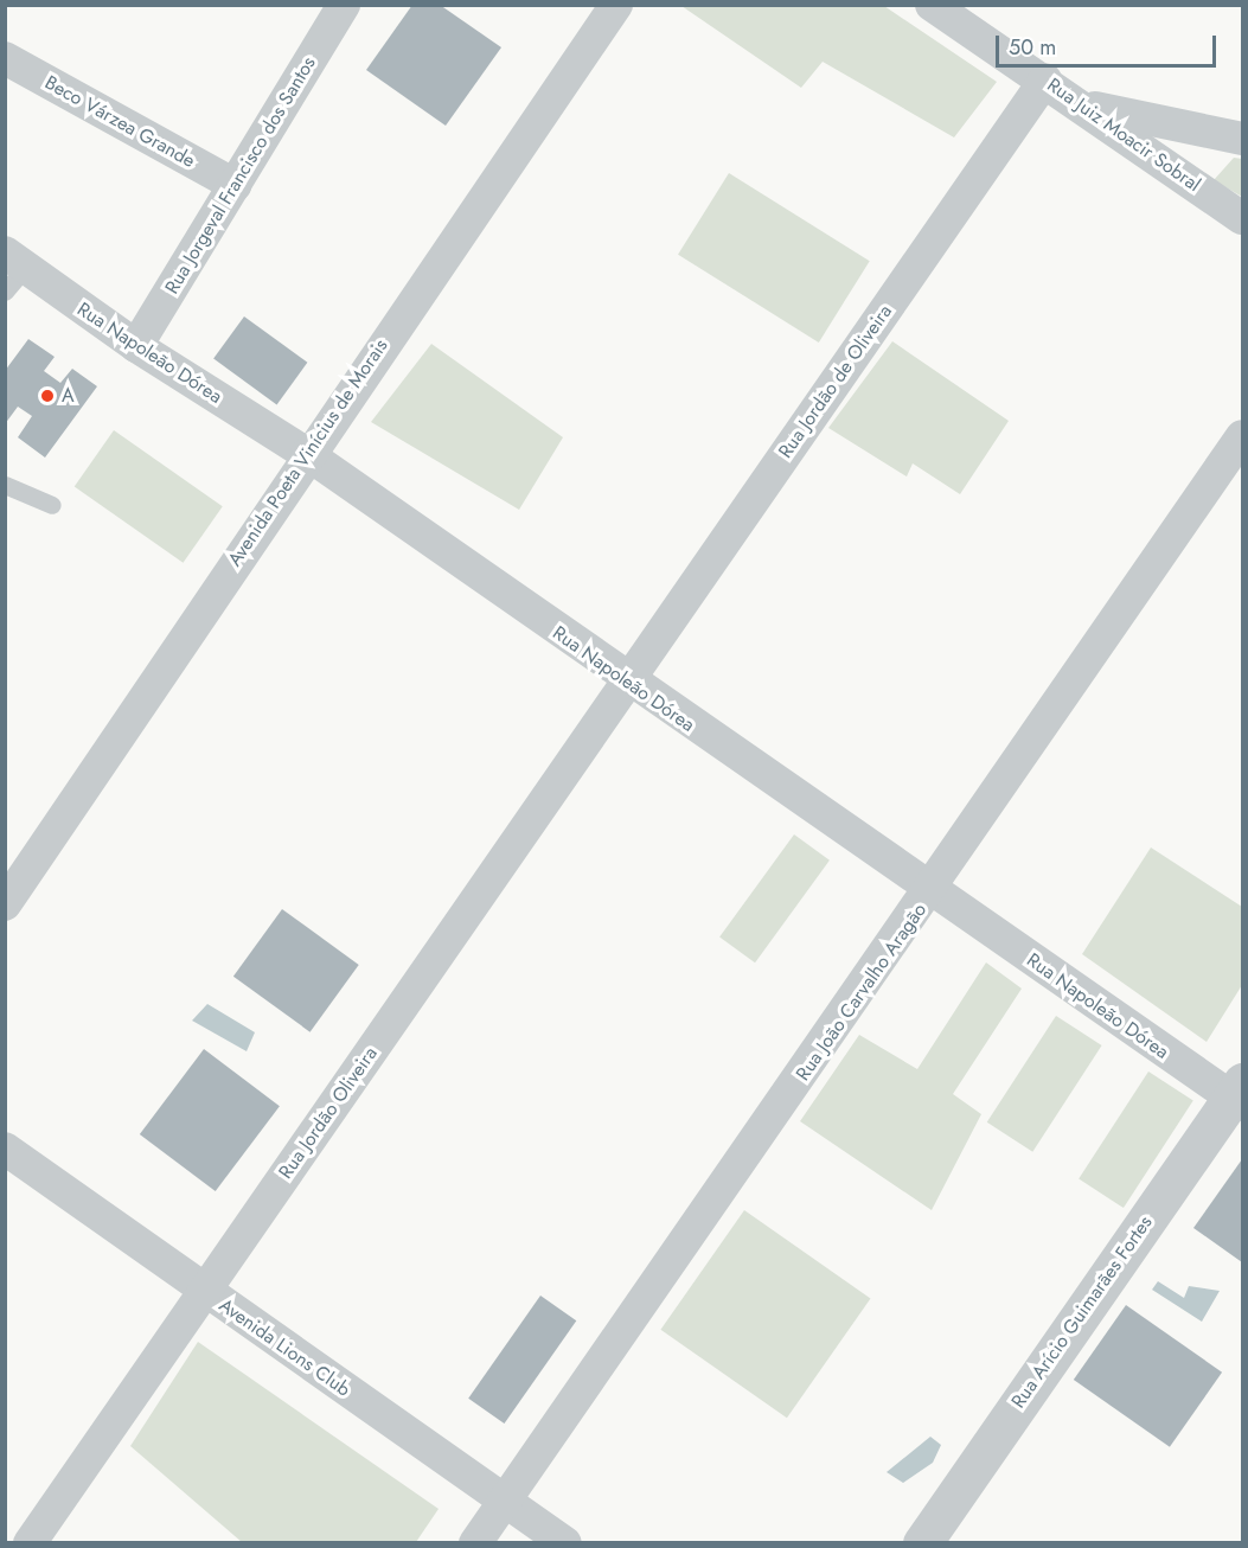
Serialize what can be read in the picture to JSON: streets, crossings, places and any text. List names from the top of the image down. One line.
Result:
{"streets":{"street":["Beco Várzea Grande","Rua Juiz Moacir Sobral","Rua Jorgeval Francisco dos Santos","Rua Napoleão Dórea","Rua Jordão de Oliveira","Avenida Poeta Vinícius de Morais","Rua João Carvalho Aragão","Rua Jordão Oliveira","Rua Arício Guimarães Fortes","Avenida Lions Club"]},"crossings":[["Beco Várzea Grande","Rua Jorgeval Francisco dos Santos"],["Rua Juiz Moacir Sobral","Rua Jordão de Oliveira"],["Rua Jorgeval Francisco dos Santos","Rua Napoleão Dórea"],["Rua Napoleão Dórea","Rua Jordão de Oliveira"],["Rua Napoleão Dórea","Avenida Poeta Vinícius de Morais"],["Rua Napoleão Dórea","Rua João Carvalho Aragão"],["Rua Napoleão Dórea","Rua Jordão Oliveira"],["Rua Napoleão Dórea","Rua Arício Guimarães Fortes"],["Rua Jordão de Oliveira","Rua Jordão Oliveira"],["Rua João Carvalho Aragão","Avenida Lions Club"],["Rua Jordão Oliveira","Avenida Lions Club"]],"places":["A"],"scale_bar":"50 m"}
